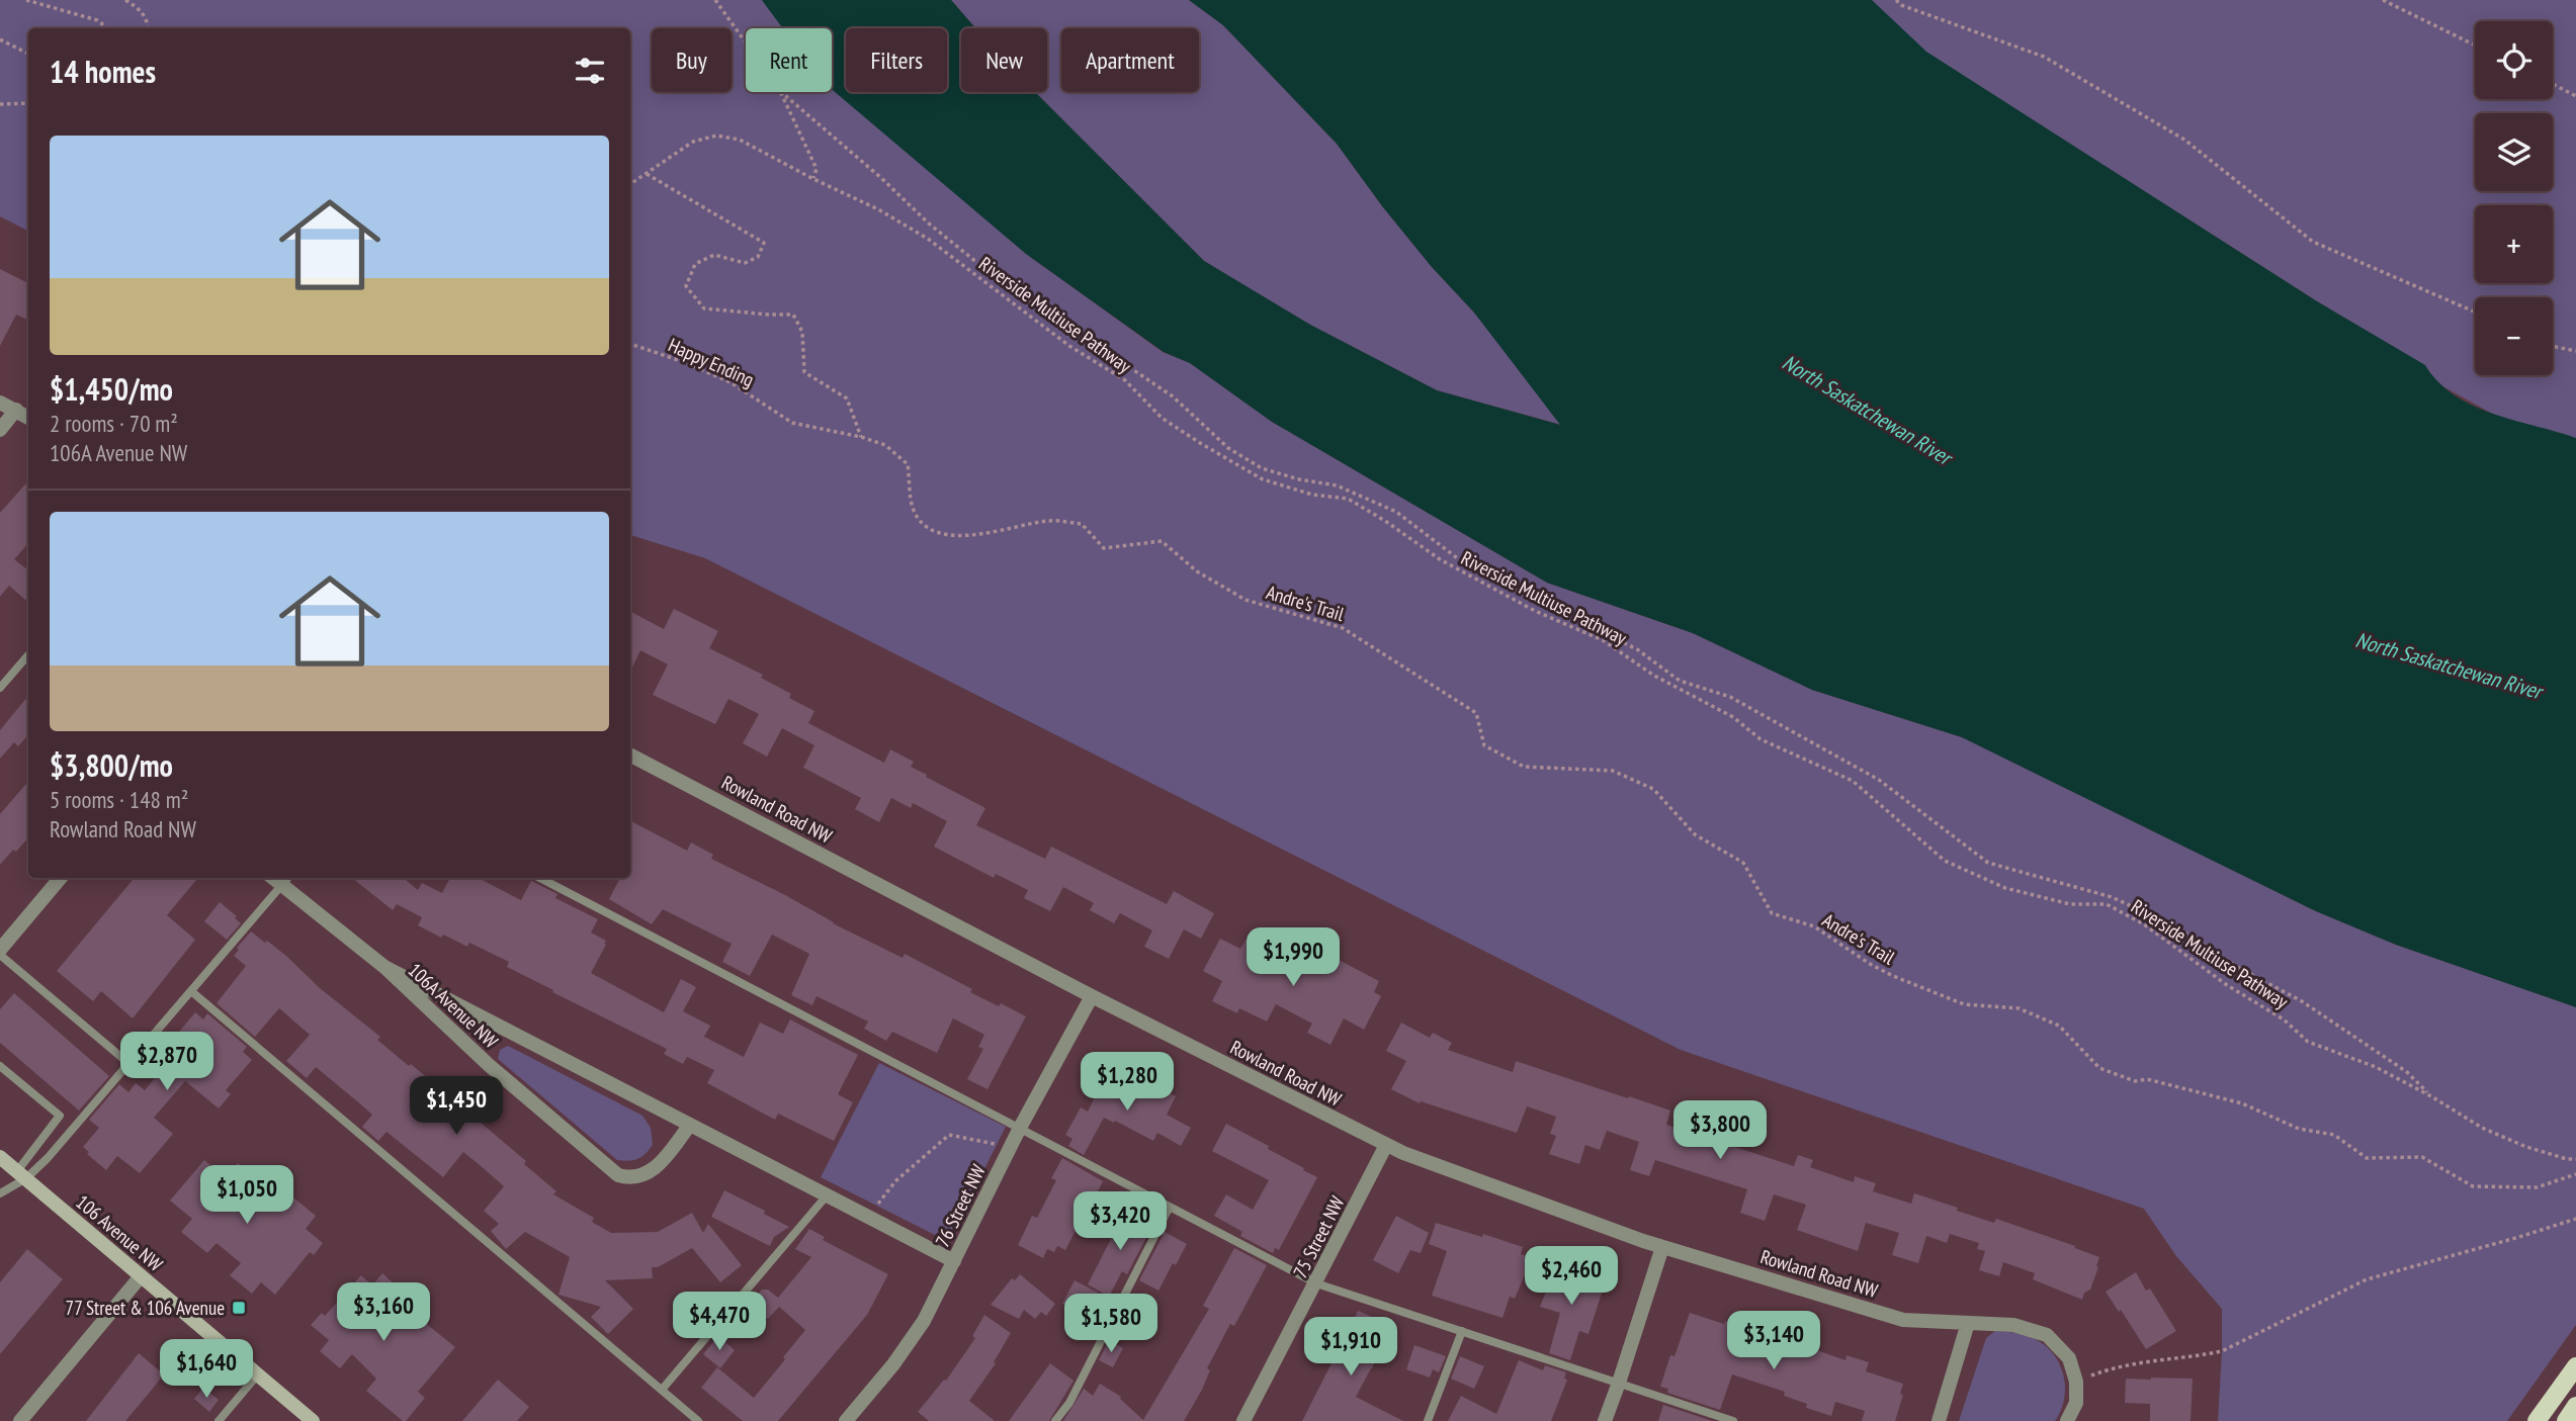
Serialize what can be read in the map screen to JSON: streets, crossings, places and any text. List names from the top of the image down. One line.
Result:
{"streets":{"main road":["106 Avenue NW"],"street":["Rowland Road NW","106A Avenue NW","76 Street NW","75 Street NW"],"path":["Riverside Multiuse Pathway","Happy Ending","Andre's Trail"]},"crossings":[["Happy Ending","Andre's Trail"],["Rowland Road NW","76 Street NW"],["Rowland Road NW","75 Street NW"],["106A Avenue NW","76 Street NW"]],"water":["North Saskatchewan River"],"places":{"transit":["77 Street & 106 Avenue"]},"page":{"map_buttons":["+","−"],"chip":["Buy","Rent","Filters","New","Apartment"],"heading":"14 homes","list":[{"name":"$1,450/mo","note":"2 rooms · 70 m² · 106A Avenue NW"},{"name":"$3,800/mo","note":"5 rooms · 148 m² · Rowland Road NW"}],"price":["$1,990","$2,870","$1,280","$1,450","$3,800","$1,050","$3,420","$2,460","$3,160","$4,470","$1,580","$3,140","$1,910","$1,640"]}}
